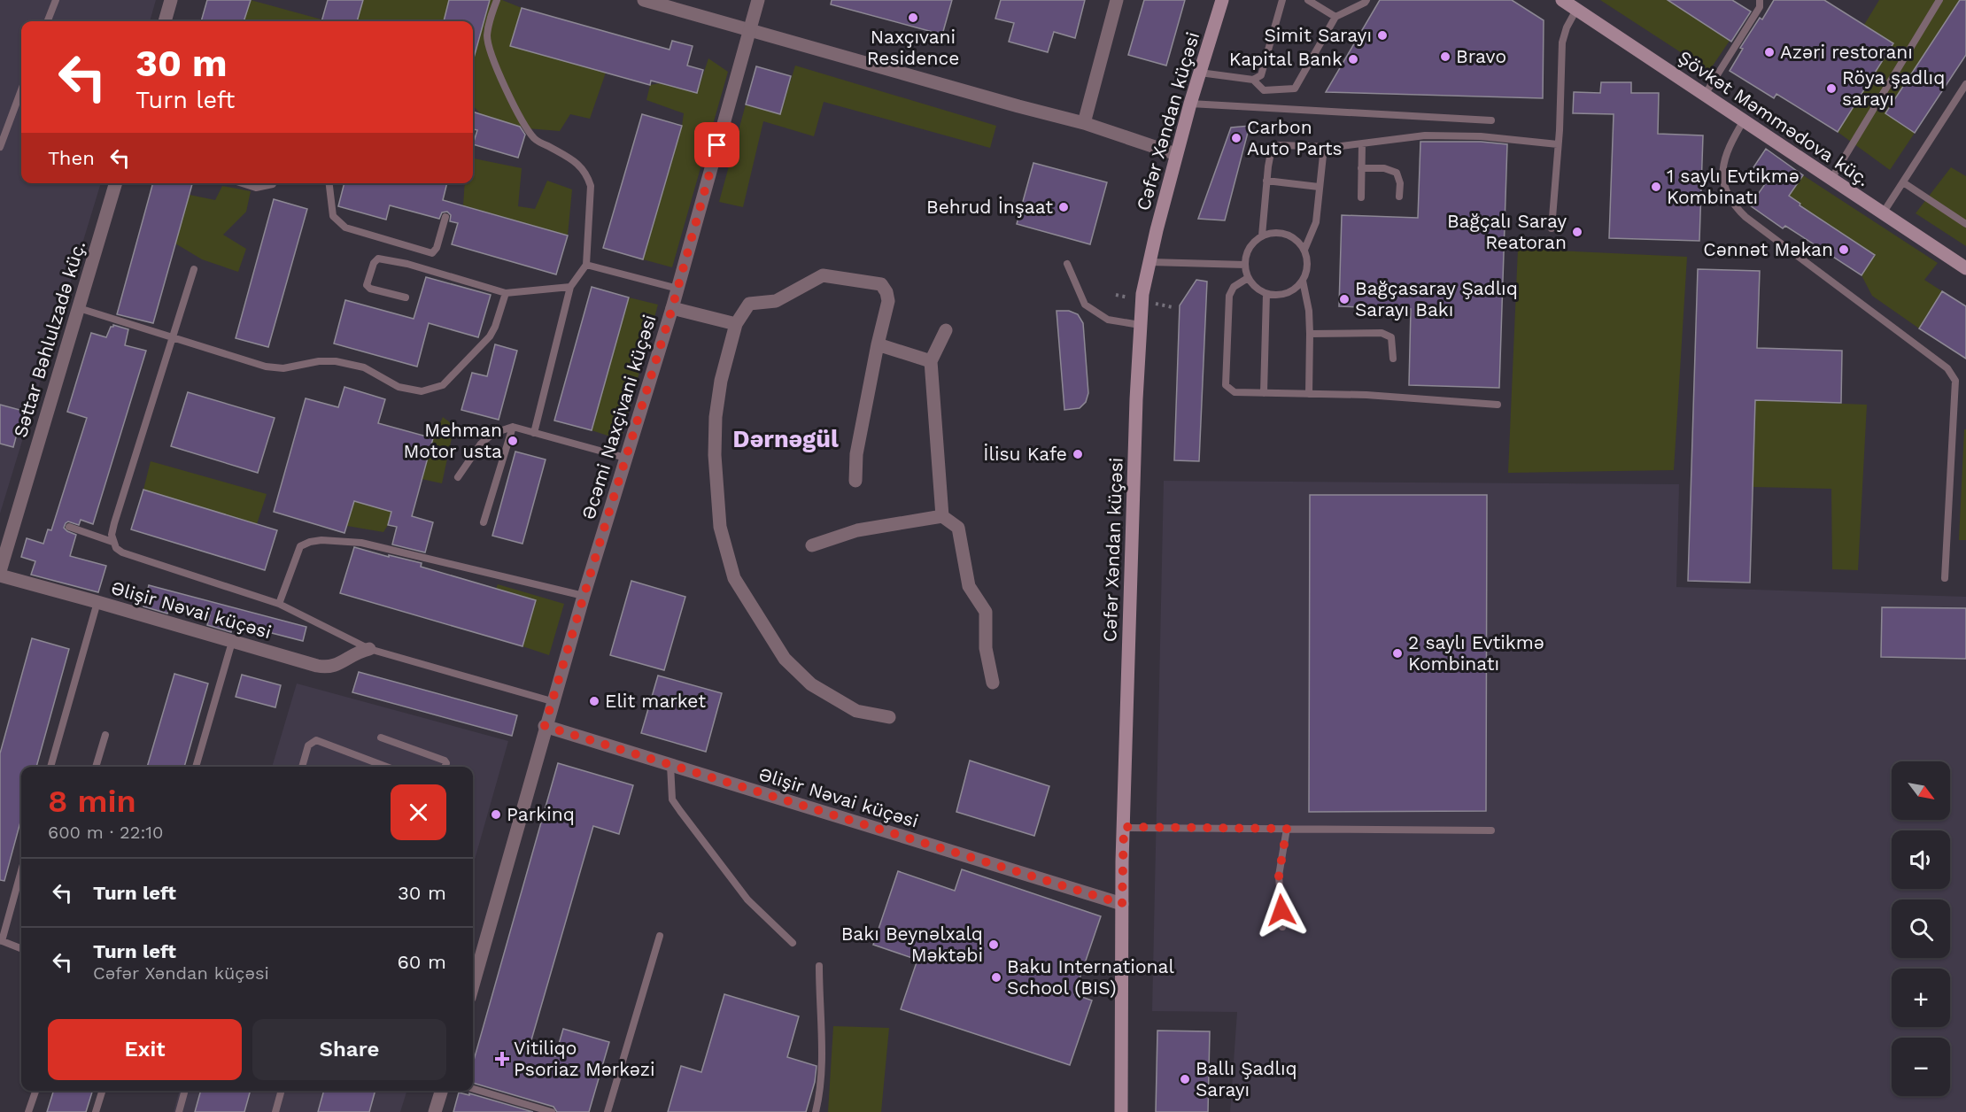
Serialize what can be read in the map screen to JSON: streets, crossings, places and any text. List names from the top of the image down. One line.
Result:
{"streets":{"main road":["Şövkət Məmmədova küç.","Cəfər Xəndan küçəsi"],"street":["Səttar Bəhlulzadə küç.","Əcəmi Naxçivani küçəsi","Əlişir Nəvai küçəsi"]},"crossings":[["Cəfər Xəndan küçəsi","Əlişir Nəvai küçəsi"],["Əcəmi Naxçivani küçəsi","Əlişir Nəvai küçəsi"]],"districts":["Dərnəgül"],"places":{"other":["Naxçıvani Residence","Simit Sarayı","Azəri restoranı","Bravo","Kapital Bank","Röya şadlıq sarayı","Carbon Auto Parts","1 saylı Evtikmə Kombinatı","Behrud İnşaat","Bağçalı Saray Reatoran","Cənnət Məkan","Bağçasaray Şadlıq Sarayı Bakı","Mehman Motor usta","İlisu Kafe","2 saylı Evtikmə Kombinatı","Elit market","Parkinq","Bakı Beynəlxalq Məktəbi","Baku International School (BIS)","Ballı Şadlıq Sarayı"],"health":["Vitiliqo Psoriaz Mərkəzi"]},"north":"bottom right","page":{"turn":["30 m","Turn left"],"then":"Then","map_buttons":["+","−"],"heading":["8 min","600 m · 22:10"],"list":[{"name":"Turn left","value":"30 m"},{"name":"Turn left","note":"Cəfər Xəndan küçəsi","value":"60 m"}],"buttons":["Exit","Share"]}}
